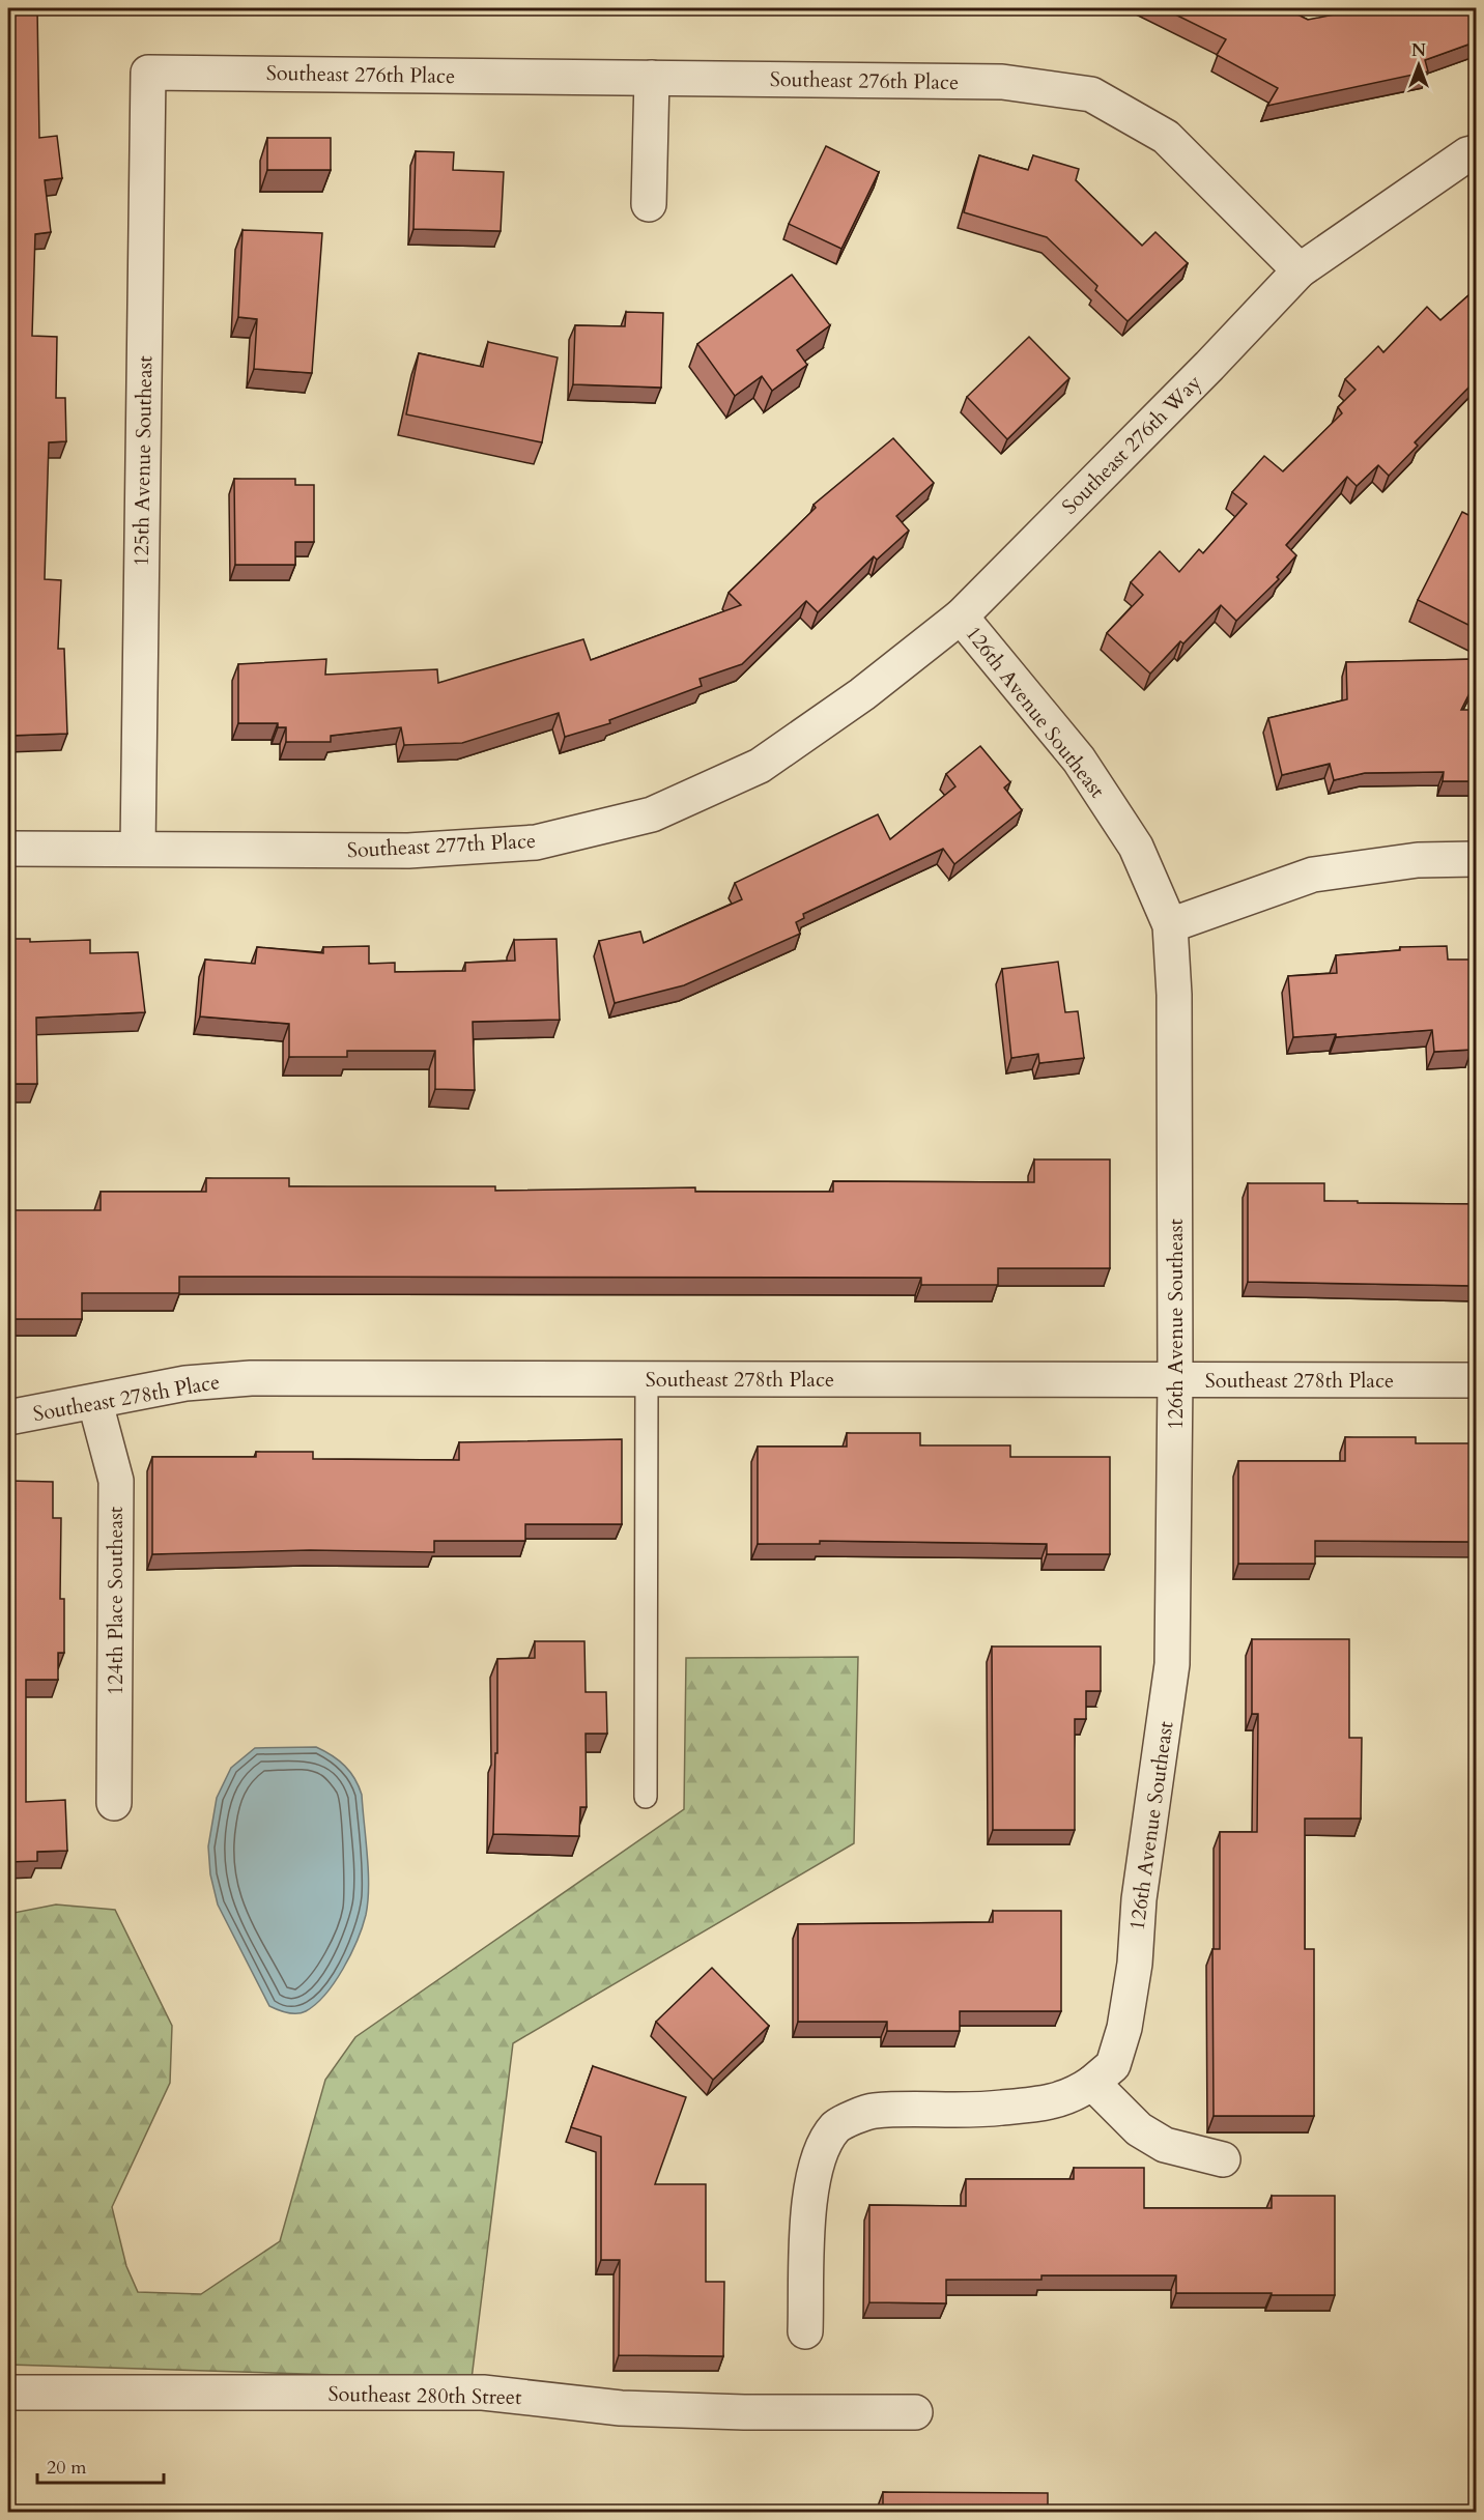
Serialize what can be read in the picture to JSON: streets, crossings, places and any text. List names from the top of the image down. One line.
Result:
{"streets":{"street":["Southeast 276th Place","Southeast 276th Way","125th Avenue Southeast","126th Avenue Southeast","Southeast 277th Place","Southeast 278th Place","124th Place Southeast","Southeast 280th Street"]},"crossings":[["Southeast 276th Place","Southeast 276th Way"],["Southeast 276th Place","125th Avenue Southeast"],["Southeast 276th Way","126th Avenue Southeast"],["Southeast 276th Way","Southeast 277th Place"],["125th Avenue Southeast","Southeast 277th Place"],["126th Avenue Southeast","Southeast 277th Place"],["126th Avenue Southeast","Southeast 278th Place"],["Southeast 278th Place","124th Place Southeast"]],"scale_bar":"20 m","north":"top"}
